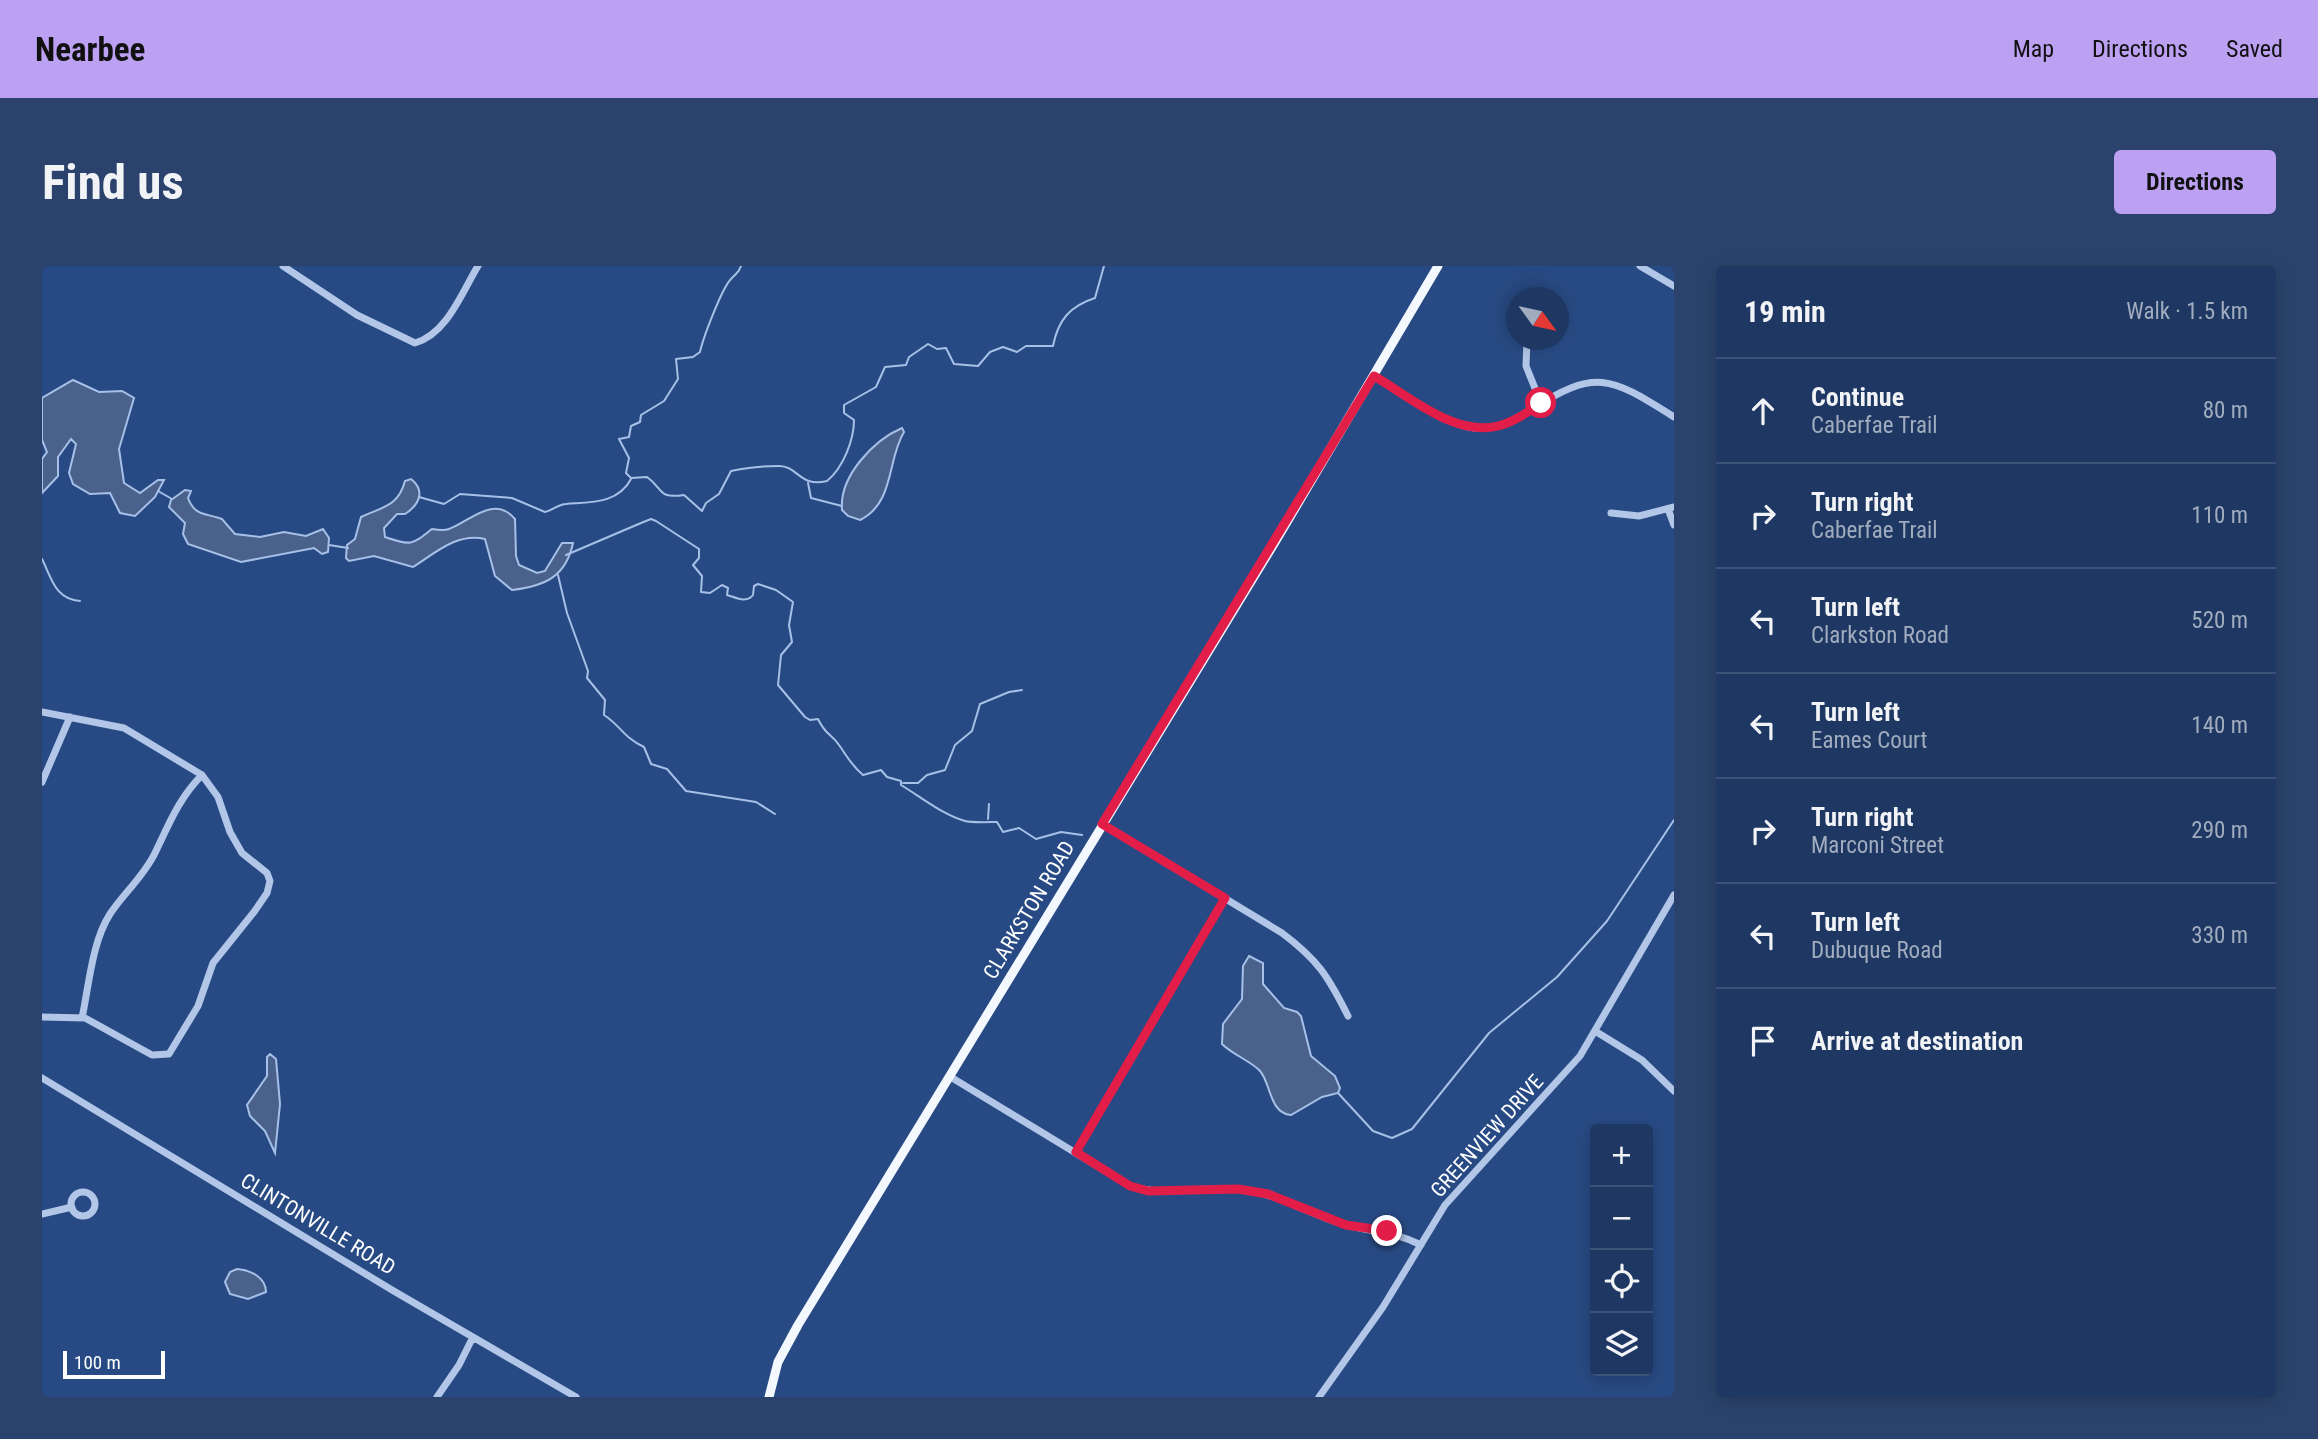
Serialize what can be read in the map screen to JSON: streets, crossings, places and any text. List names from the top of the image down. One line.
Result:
{"streets":{"main road":["CLARKSTON ROAD"],"street":["GREENVIEW DRIVE","CLINTONVILLE ROAD"]},"scale_bar":"100 m","north":"bottom right","page":{"header":"Nearbee","nav":["Map","Directions","Saved"],"buttons":"Directions","title":"Find us","heading":["19 min","Walk · 1.5 km"],"list":[["Continue","Caberfae Trail","80 m"],["Turn right","Caberfae Trail","110 m"],["Turn left","Clarkston Road","520 m"],["Turn left","Eames Court","140 m"],["Turn right","Marconi Street","290 m"],["Turn left","Dubuque Road","330 m"],"Arrive at destination"],"map_buttons":["+","−"],"scale":"100 m"}}
